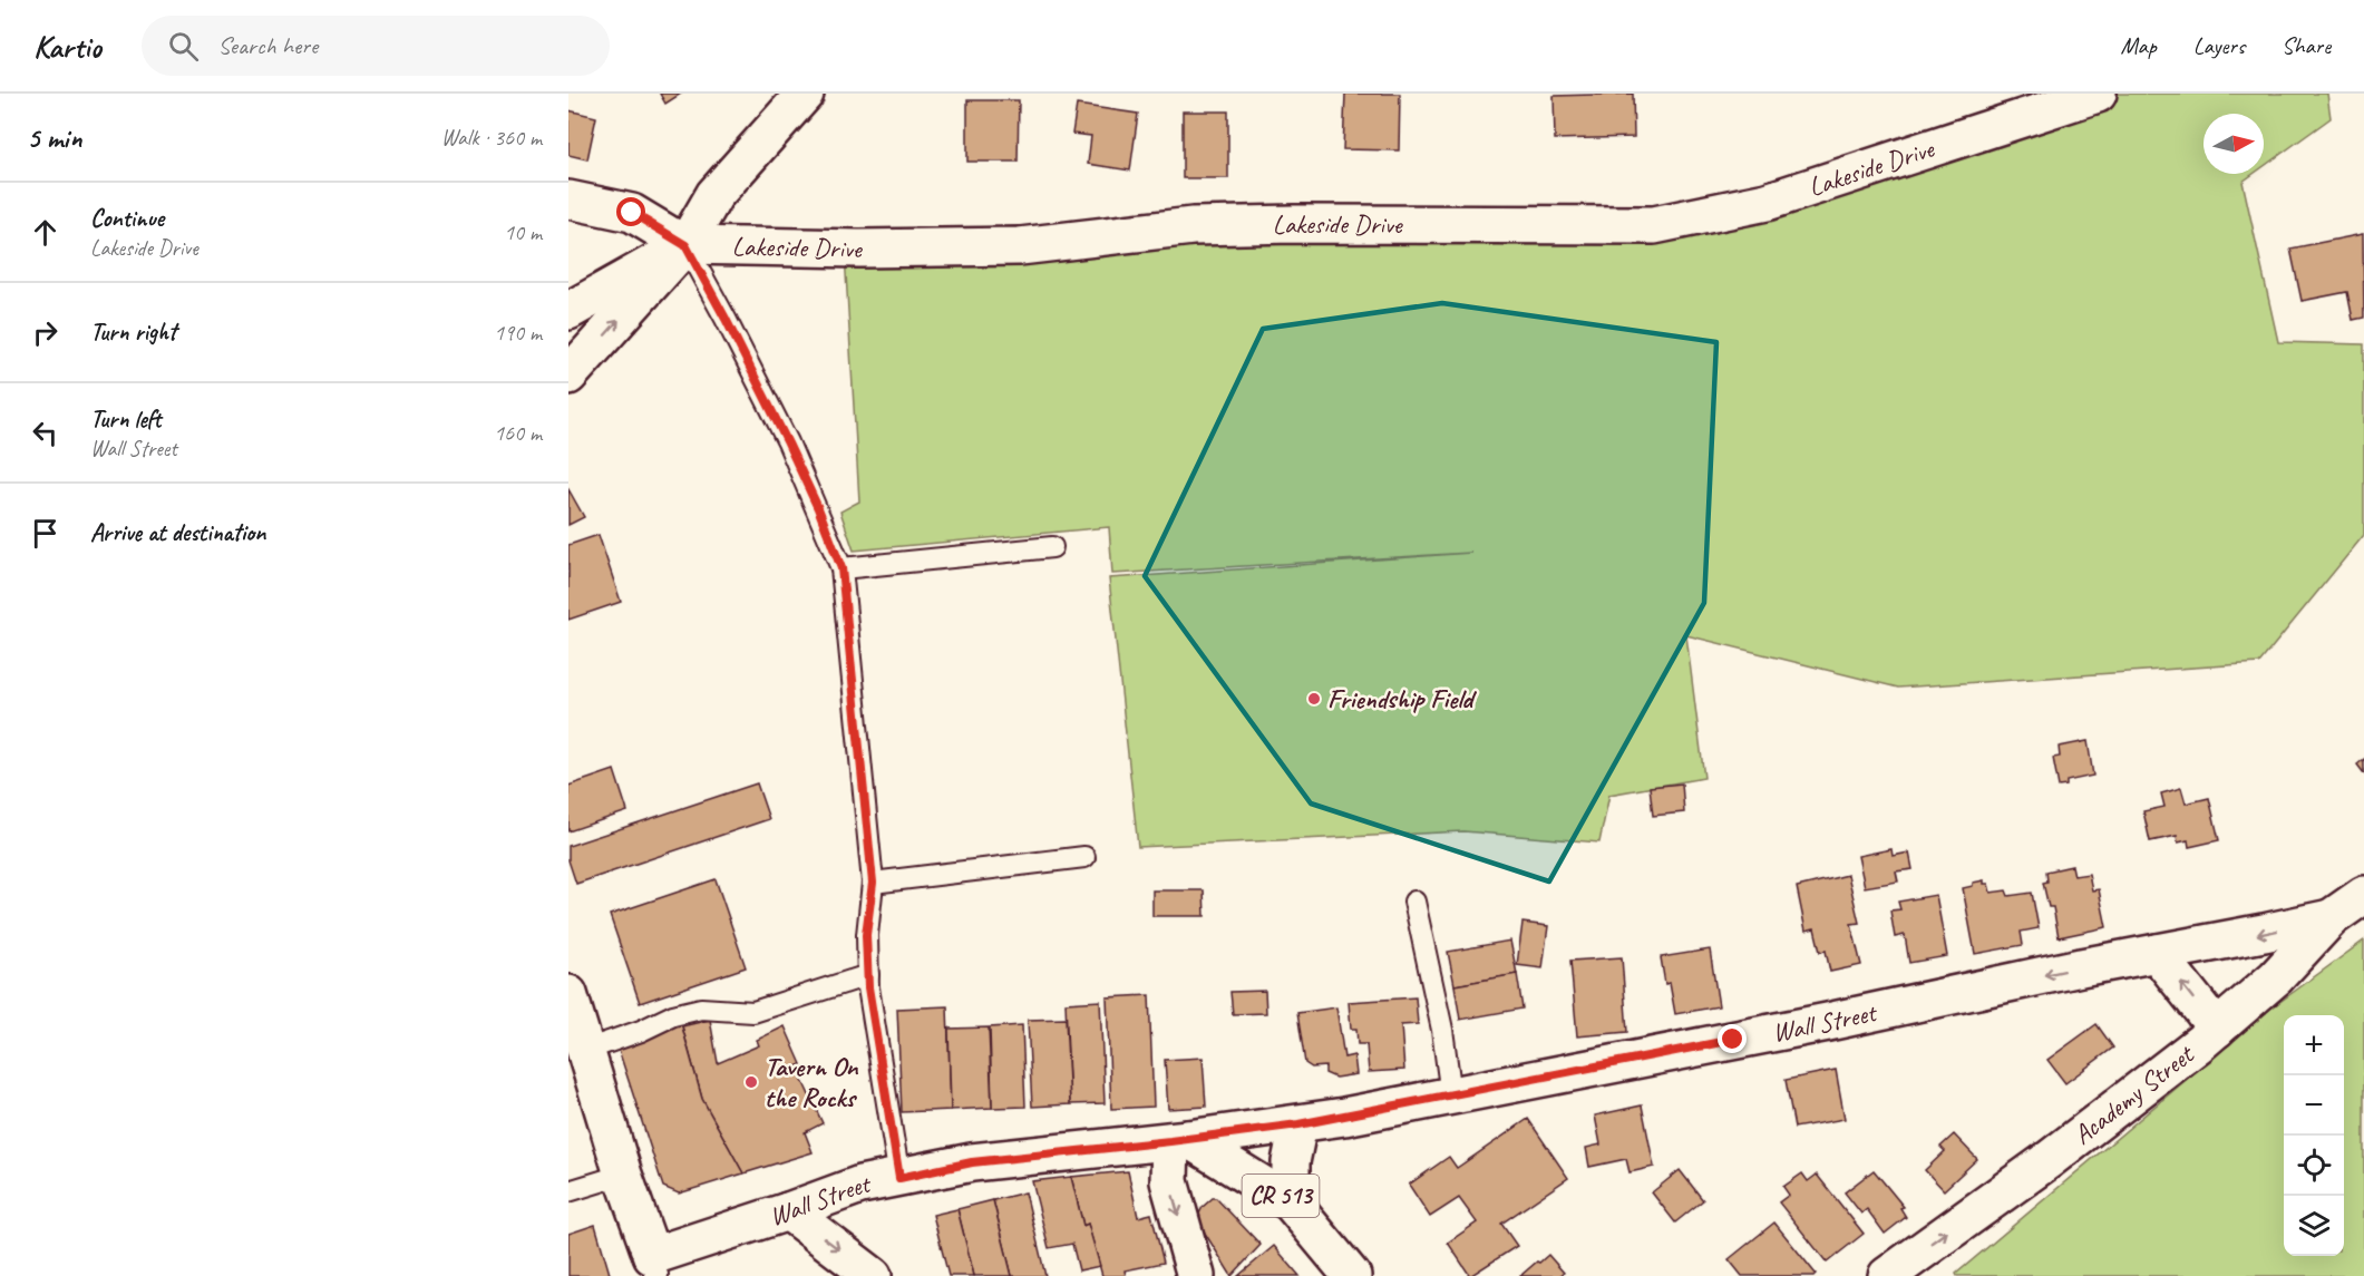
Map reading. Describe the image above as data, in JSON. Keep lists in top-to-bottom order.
{
  "streets": {
    "street": [
      "Lakeside Drive",
      "Wall Street",
      "Academy Street",
      "CR 513"
    ]
  },
  "crossings": [
    ["Wall Street", "Academy Street"],
    ["Wall Street", "CR 513"]
  ],
  "one_way": ["Wall Street", "Academy Street"],
  "places": ["Friendship Field", "Tavern On the Rocks"],
  "north": "right",
  "page": {
    "header": "Kartio",
    "search": "Search here",
    "nav": ["Map", "Layers", "Share"],
    "heading": ["5 min", "Walk · 360 m"],
    "list": [
      ["Continue", "Lakeside Drive", "10 m"],
      ["Turn right", "190 m"],
      ["Turn left", "Wall Street", "160 m"],
      "Arrive at destination"
    ],
    "map_buttons": ["+", "−"]
  }
}
